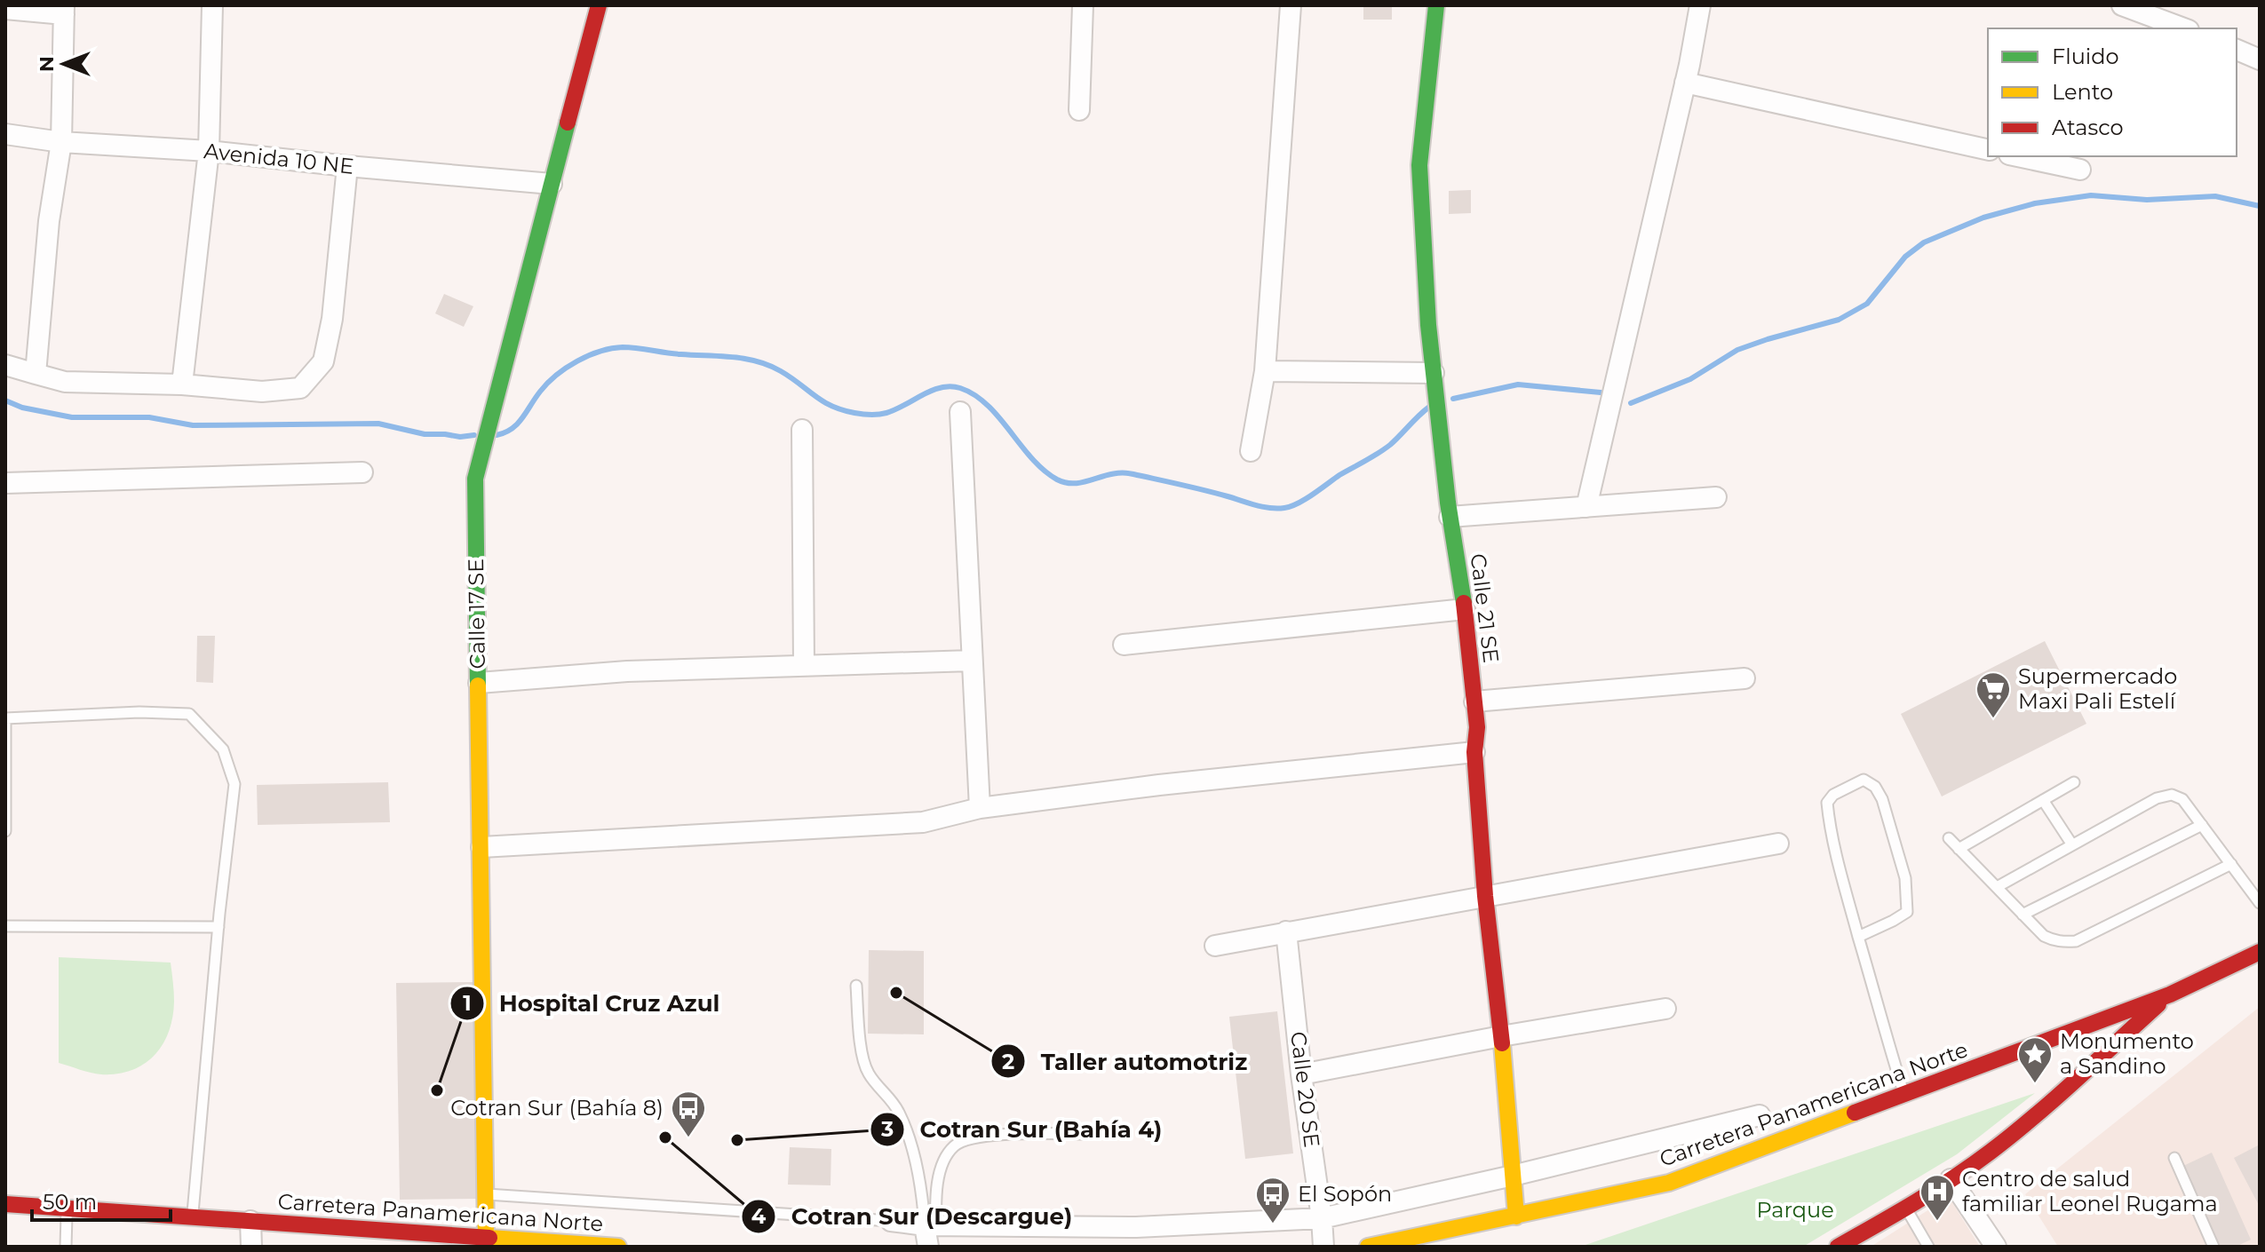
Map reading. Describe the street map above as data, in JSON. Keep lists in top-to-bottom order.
{
  "streets": {
    "main road": ["Calle 21 SE", "Calle 17 SE", "Carretera Panamericana Norte"],
    "street": ["Avenida 10 NE", "Calle 20 SE"]
  },
  "crossings": [
    ["Avenida 10 NE", "Calle 17 SE"],
    ["Calle 21 SE", "Carretera Panamericana Norte"],
    ["Calle 17 SE", "Carretera Panamericana Norte"]
  ],
  "parks": ["Parque"],
  "places": {
    "supermarket": ["Supermercado Maxi Pali Estelí"],
    "other": [
      "Taller automotriz",
      "Hospital Cruz Azul",
      "Cotran Sur (Descargue)",
      "Cotran Sur (Bahía 4)"
    ],
    "place": ["Monumento a Sandino"],
    "bus stop": ["Cotran Sur (Bahía 8)", "El Sopón"],
    "hospital": ["Centro de salud familiar Leonel Rugama"]
  },
  "legend": ["Fluido", "Lento", "Atasco"],
  "scale_bar": "50 m",
  "north": "left"
}
